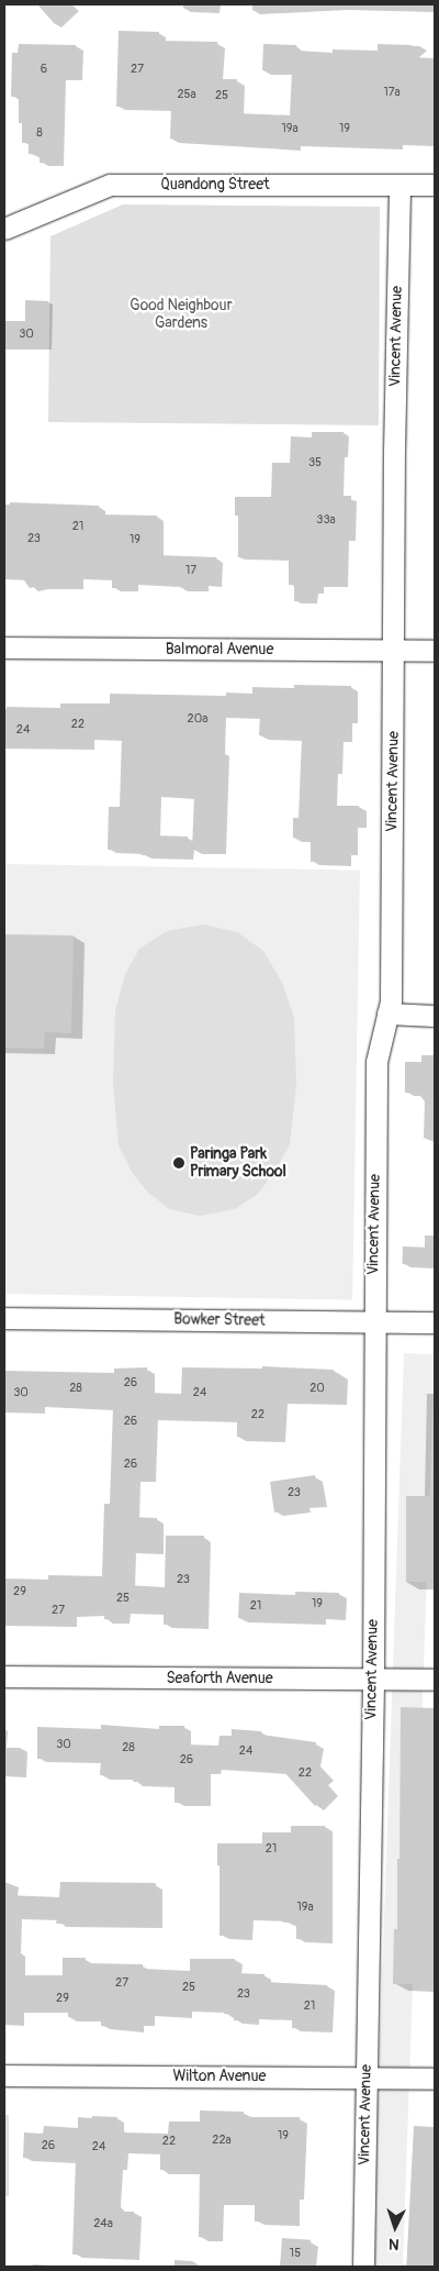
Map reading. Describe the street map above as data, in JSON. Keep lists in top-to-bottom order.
{
  "streets": {
    "street": [
      "Quandong Street",
      "Vincent Avenue",
      "Balmoral Avenue",
      "Bowker Street",
      "Seaforth Avenue",
      "Wilton Avenue"
    ]
  },
  "crossings": [
    ["Quandong Street", "Vincent Avenue"],
    ["Vincent Avenue", "Balmoral Avenue"],
    ["Vincent Avenue", "Bowker Street"],
    ["Vincent Avenue", "Seaforth Avenue"],
    ["Vincent Avenue", "Wilton Avenue"]
  ],
  "parks": ["Good Neighbour Gardens"],
  "places": ["Paringa Park Primary School"],
  "house_numbers": [
    "6",
    "27",
    "17a",
    "25a",
    "25",
    "19a",
    "19",
    "8",
    "30",
    "35",
    "33a",
    "21",
    "23",
    "19",
    "17",
    "20a",
    "22",
    "24",
    "26",
    "28",
    "20",
    "30",
    "24",
    "22",
    "26",
    "26",
    "23",
    "23",
    "29",
    "25",
    "19",
    "21",
    "27",
    "30",
    "28",
    "24",
    "26",
    "22",
    "21",
    "19a",
    "27",
    "25",
    "23",
    "29",
    "21",
    "19",
    "22a",
    "22",
    "26",
    "24",
    "24a",
    "15"
  ],
  "north": "bottom"
}
